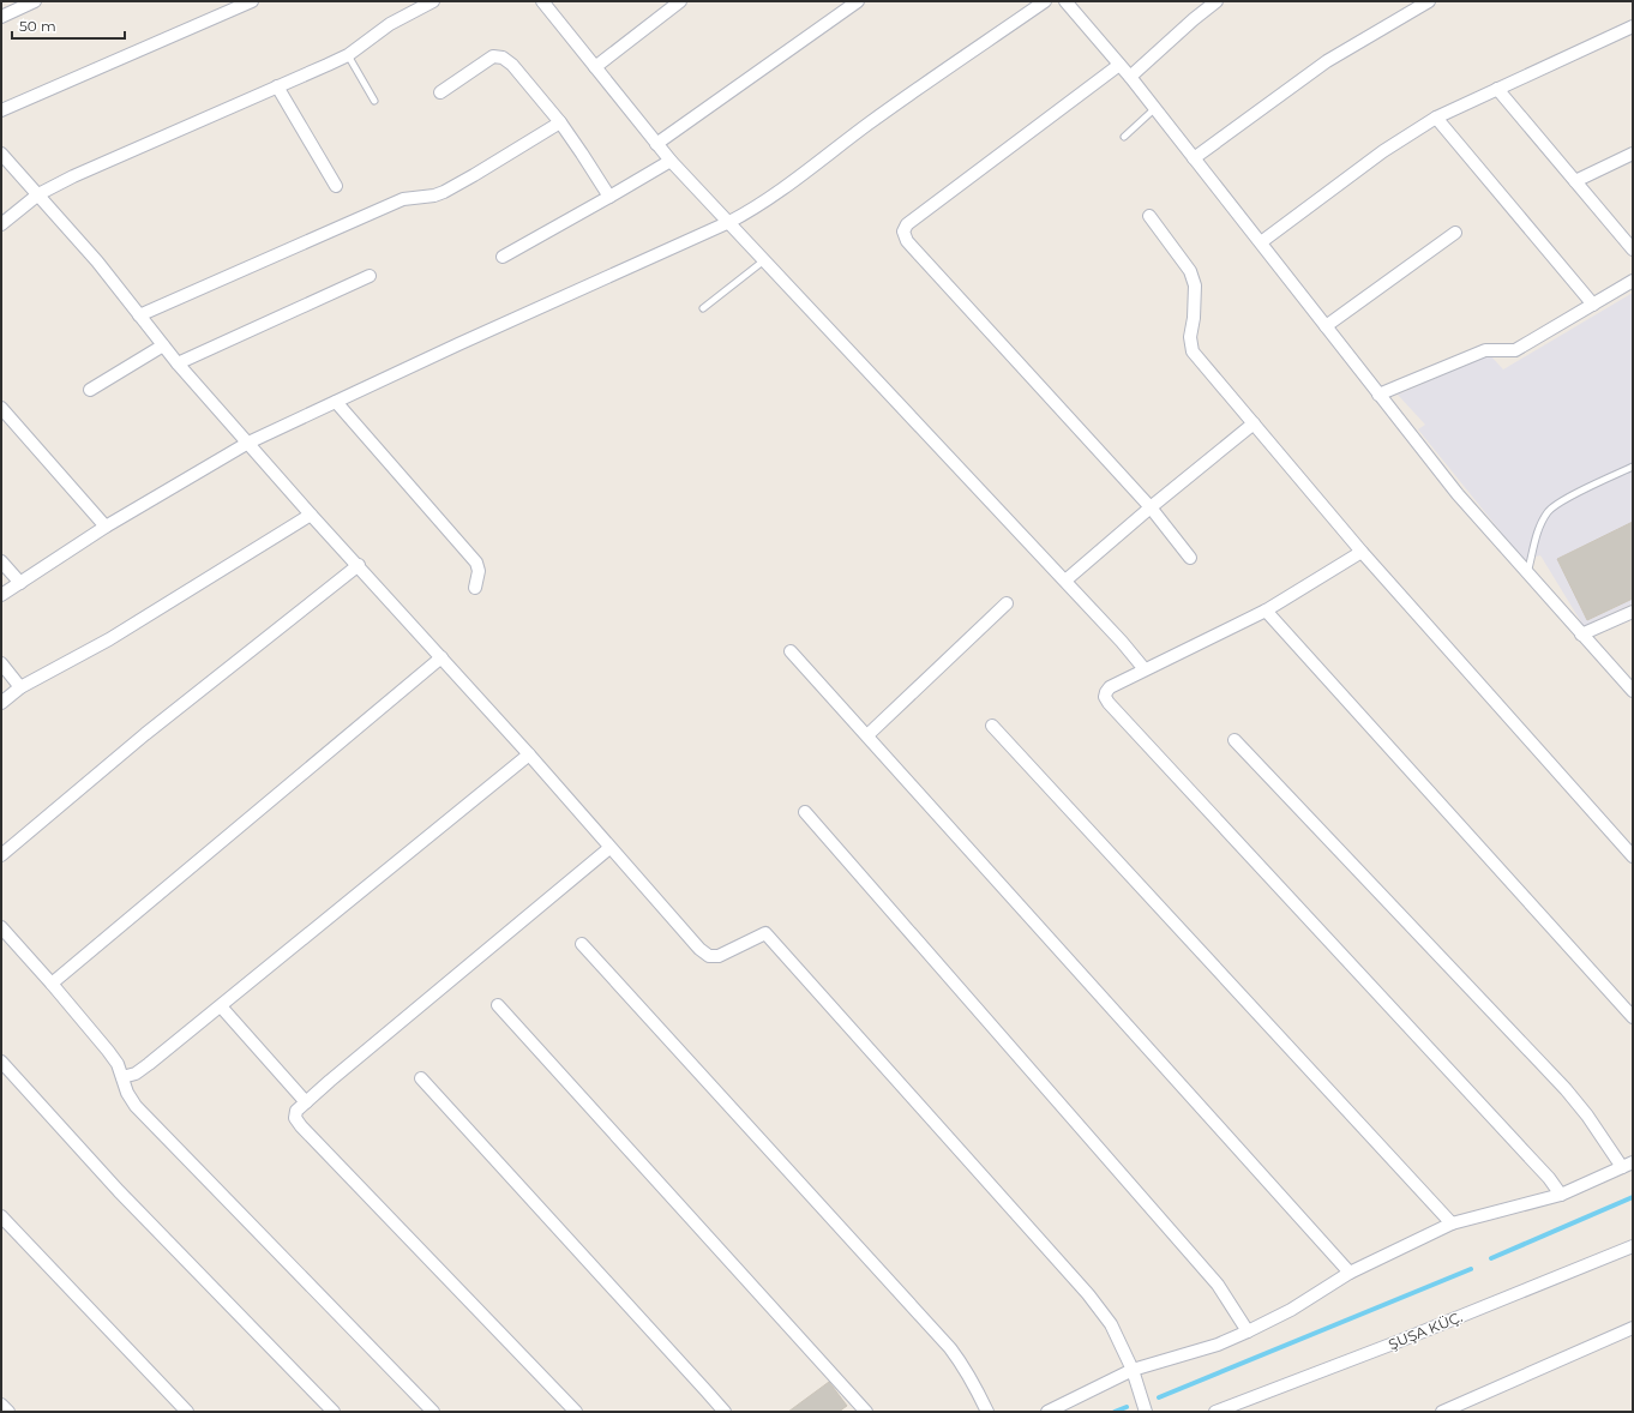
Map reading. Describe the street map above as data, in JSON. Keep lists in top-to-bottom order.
{
  "streets": {
    "street": ["ŞUŞA KÜÇ."]
  },
  "scale_bar": "50 m"
}
